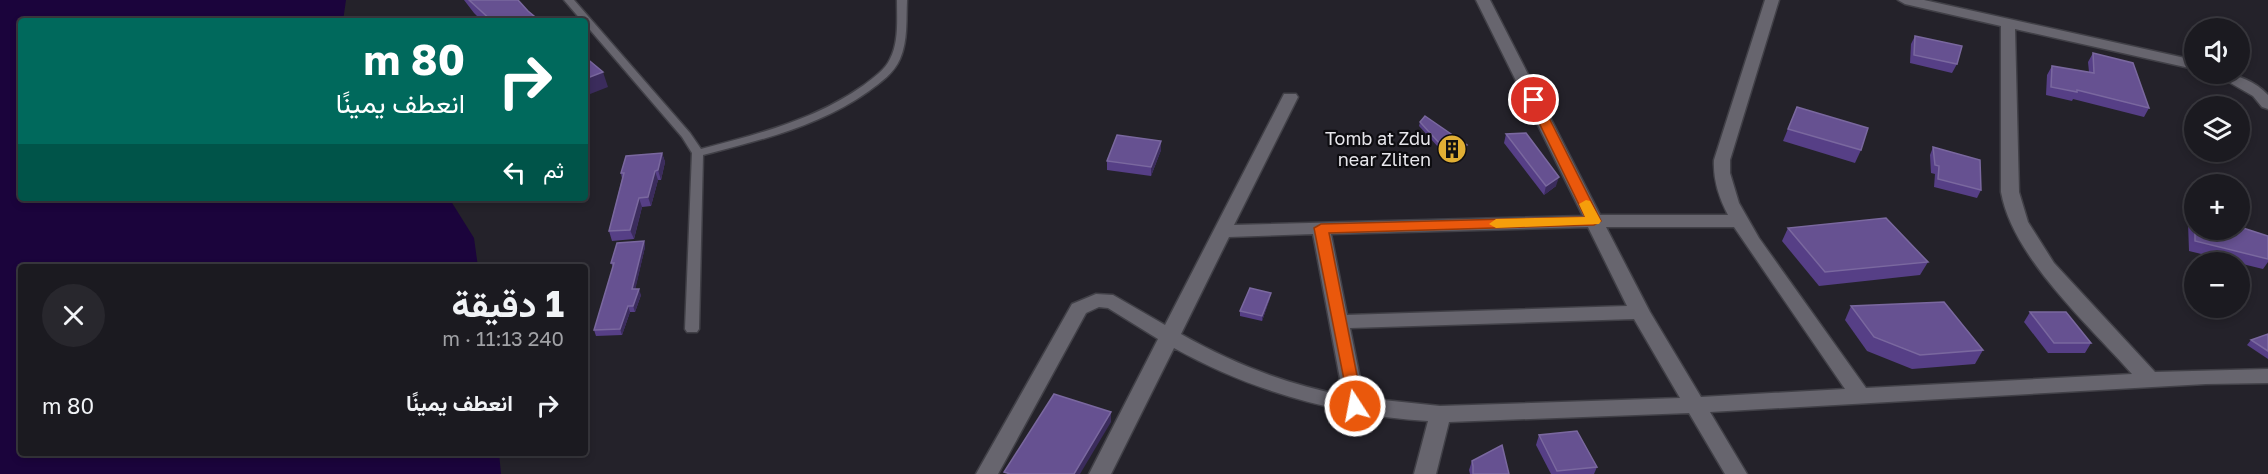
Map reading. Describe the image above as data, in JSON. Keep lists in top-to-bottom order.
{
  "places": {
    "building": ["Tomb at Zdu near Zliten"]
  },
  "page": {
    "map_buttons": ["+", "−"],
    "turn": ["80 m", "انعطف يمينًا"],
    "then": "ثم",
    "heading": ["1 دقيقة", "240 m · 11:13"],
    "list": [
      {
        "name": "انعطف يمينًا",
        "value": "80 m"
      }
    ]
  }
}
